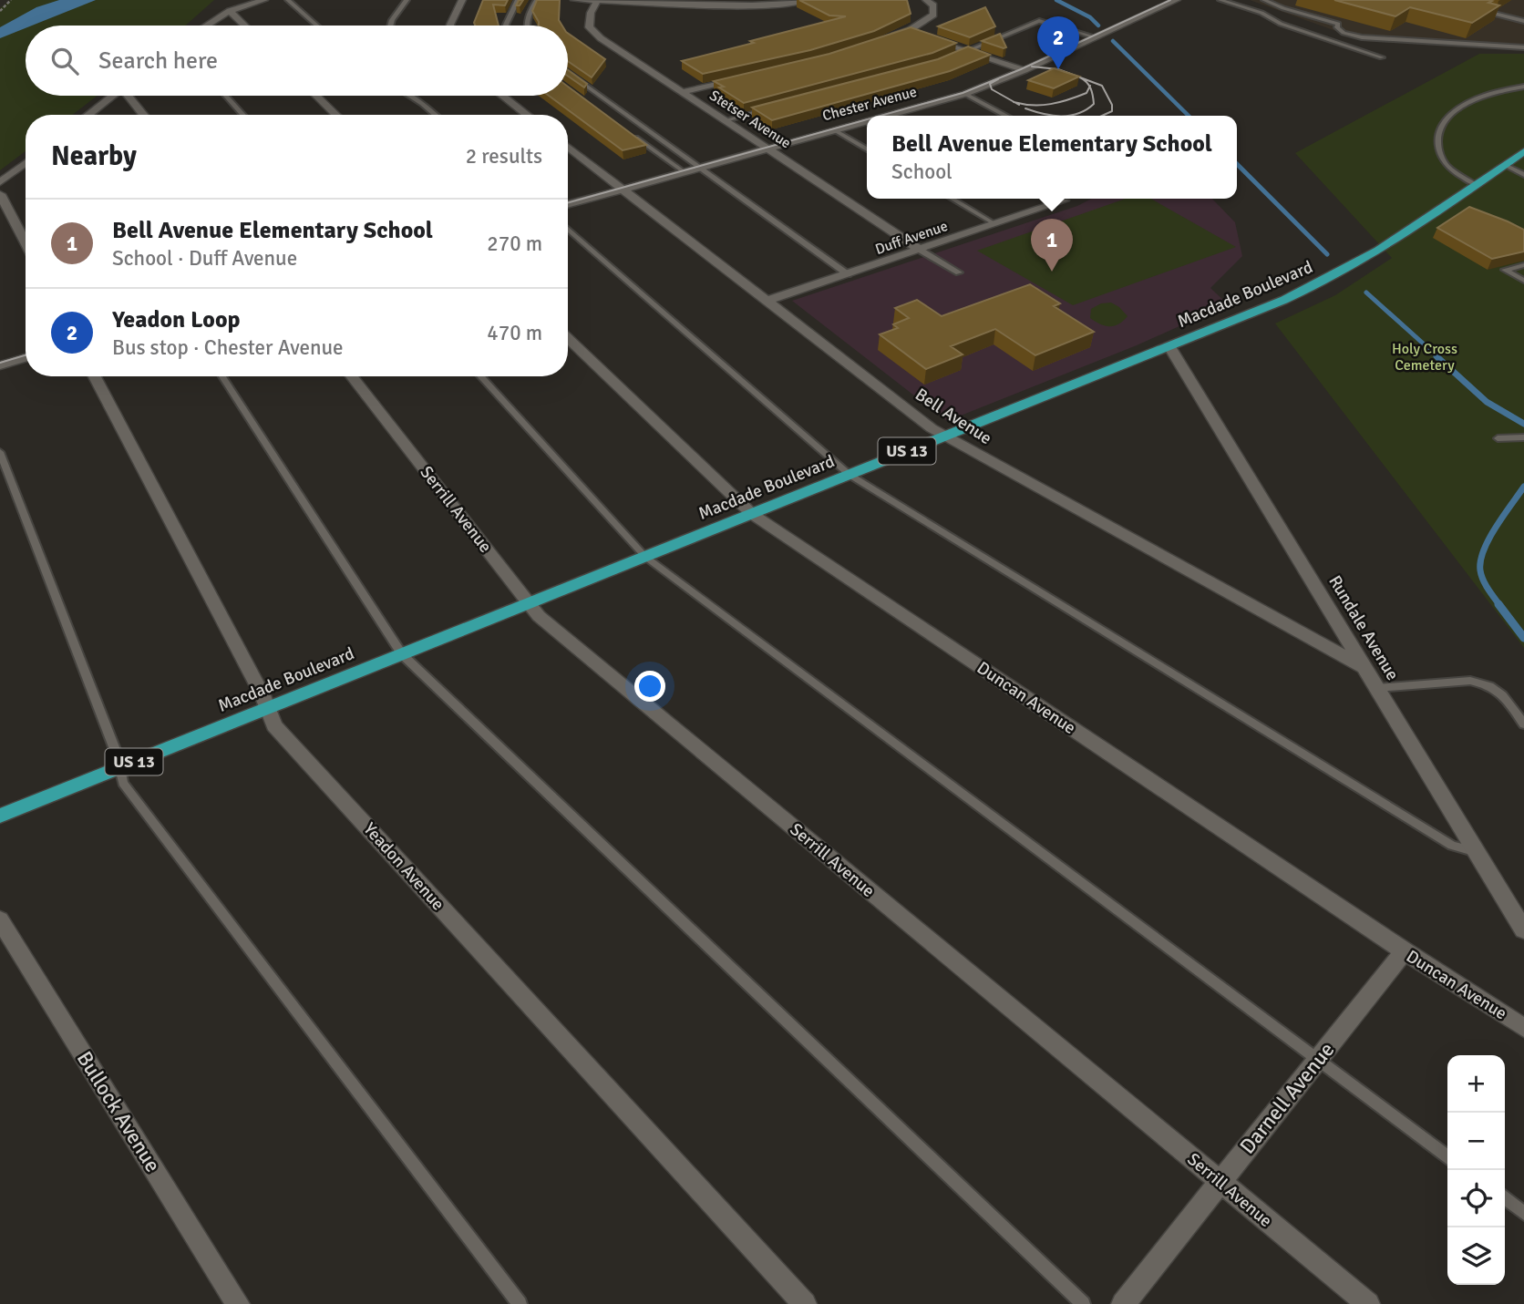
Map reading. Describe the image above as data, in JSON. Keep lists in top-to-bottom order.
{
  "streets": {
    "main road": ["Macdade Boulevard", "US 13"],
    "street": [
      "Chester Avenue",
      "Stetser Avenue",
      "Duff Avenue",
      "Bell Avenue",
      "Serrill Avenue",
      "Rundale Avenue",
      "Duncan Avenue",
      "Yeadon Avenue",
      "Darnell Avenue",
      "Bullock Avenue"
    ]
  },
  "crossings": [
    ["Chester Avenue", "Stetser Avenue"],
    ["Chester Avenue", "Bell Avenue"],
    ["Stetser Avenue", "Duff Avenue"],
    ["Duff Avenue", "Bell Avenue"],
    ["Macdade Boulevard", "Bell Avenue"],
    ["Macdade Boulevard", "Serrill Avenue"],
    ["Macdade Boulevard", "Rundale Avenue"],
    ["Macdade Boulevard", "Duncan Avenue"],
    ["Macdade Boulevard", "Yeadon Avenue"],
    ["Bell Avenue", "Rundale Avenue"],
    ["Serrill Avenue", "Darnell Avenue"],
    ["Duncan Avenue", "Darnell Avenue"]
  ],
  "parks": ["Holy Cross Cemetery"],
  "page": {
    "pins": ["2", "1"],
    "search": "Search here",
    "heading": ["Nearby", "2 results"],
    "popup": ["Bell Avenue Elementary School", "School"],
    "list": [
      {
        "mark": "1",
        "name": "Bell Avenue Elementary School",
        "note": "School · Duff Avenue",
        "value": "270 m"
      },
      {
        "mark": "2",
        "name": "Yeadon Loop",
        "note": "Bus stop · Chester Avenue",
        "value": "470 m"
      }
    ],
    "map_buttons": ["+", "−"]
  }
}
